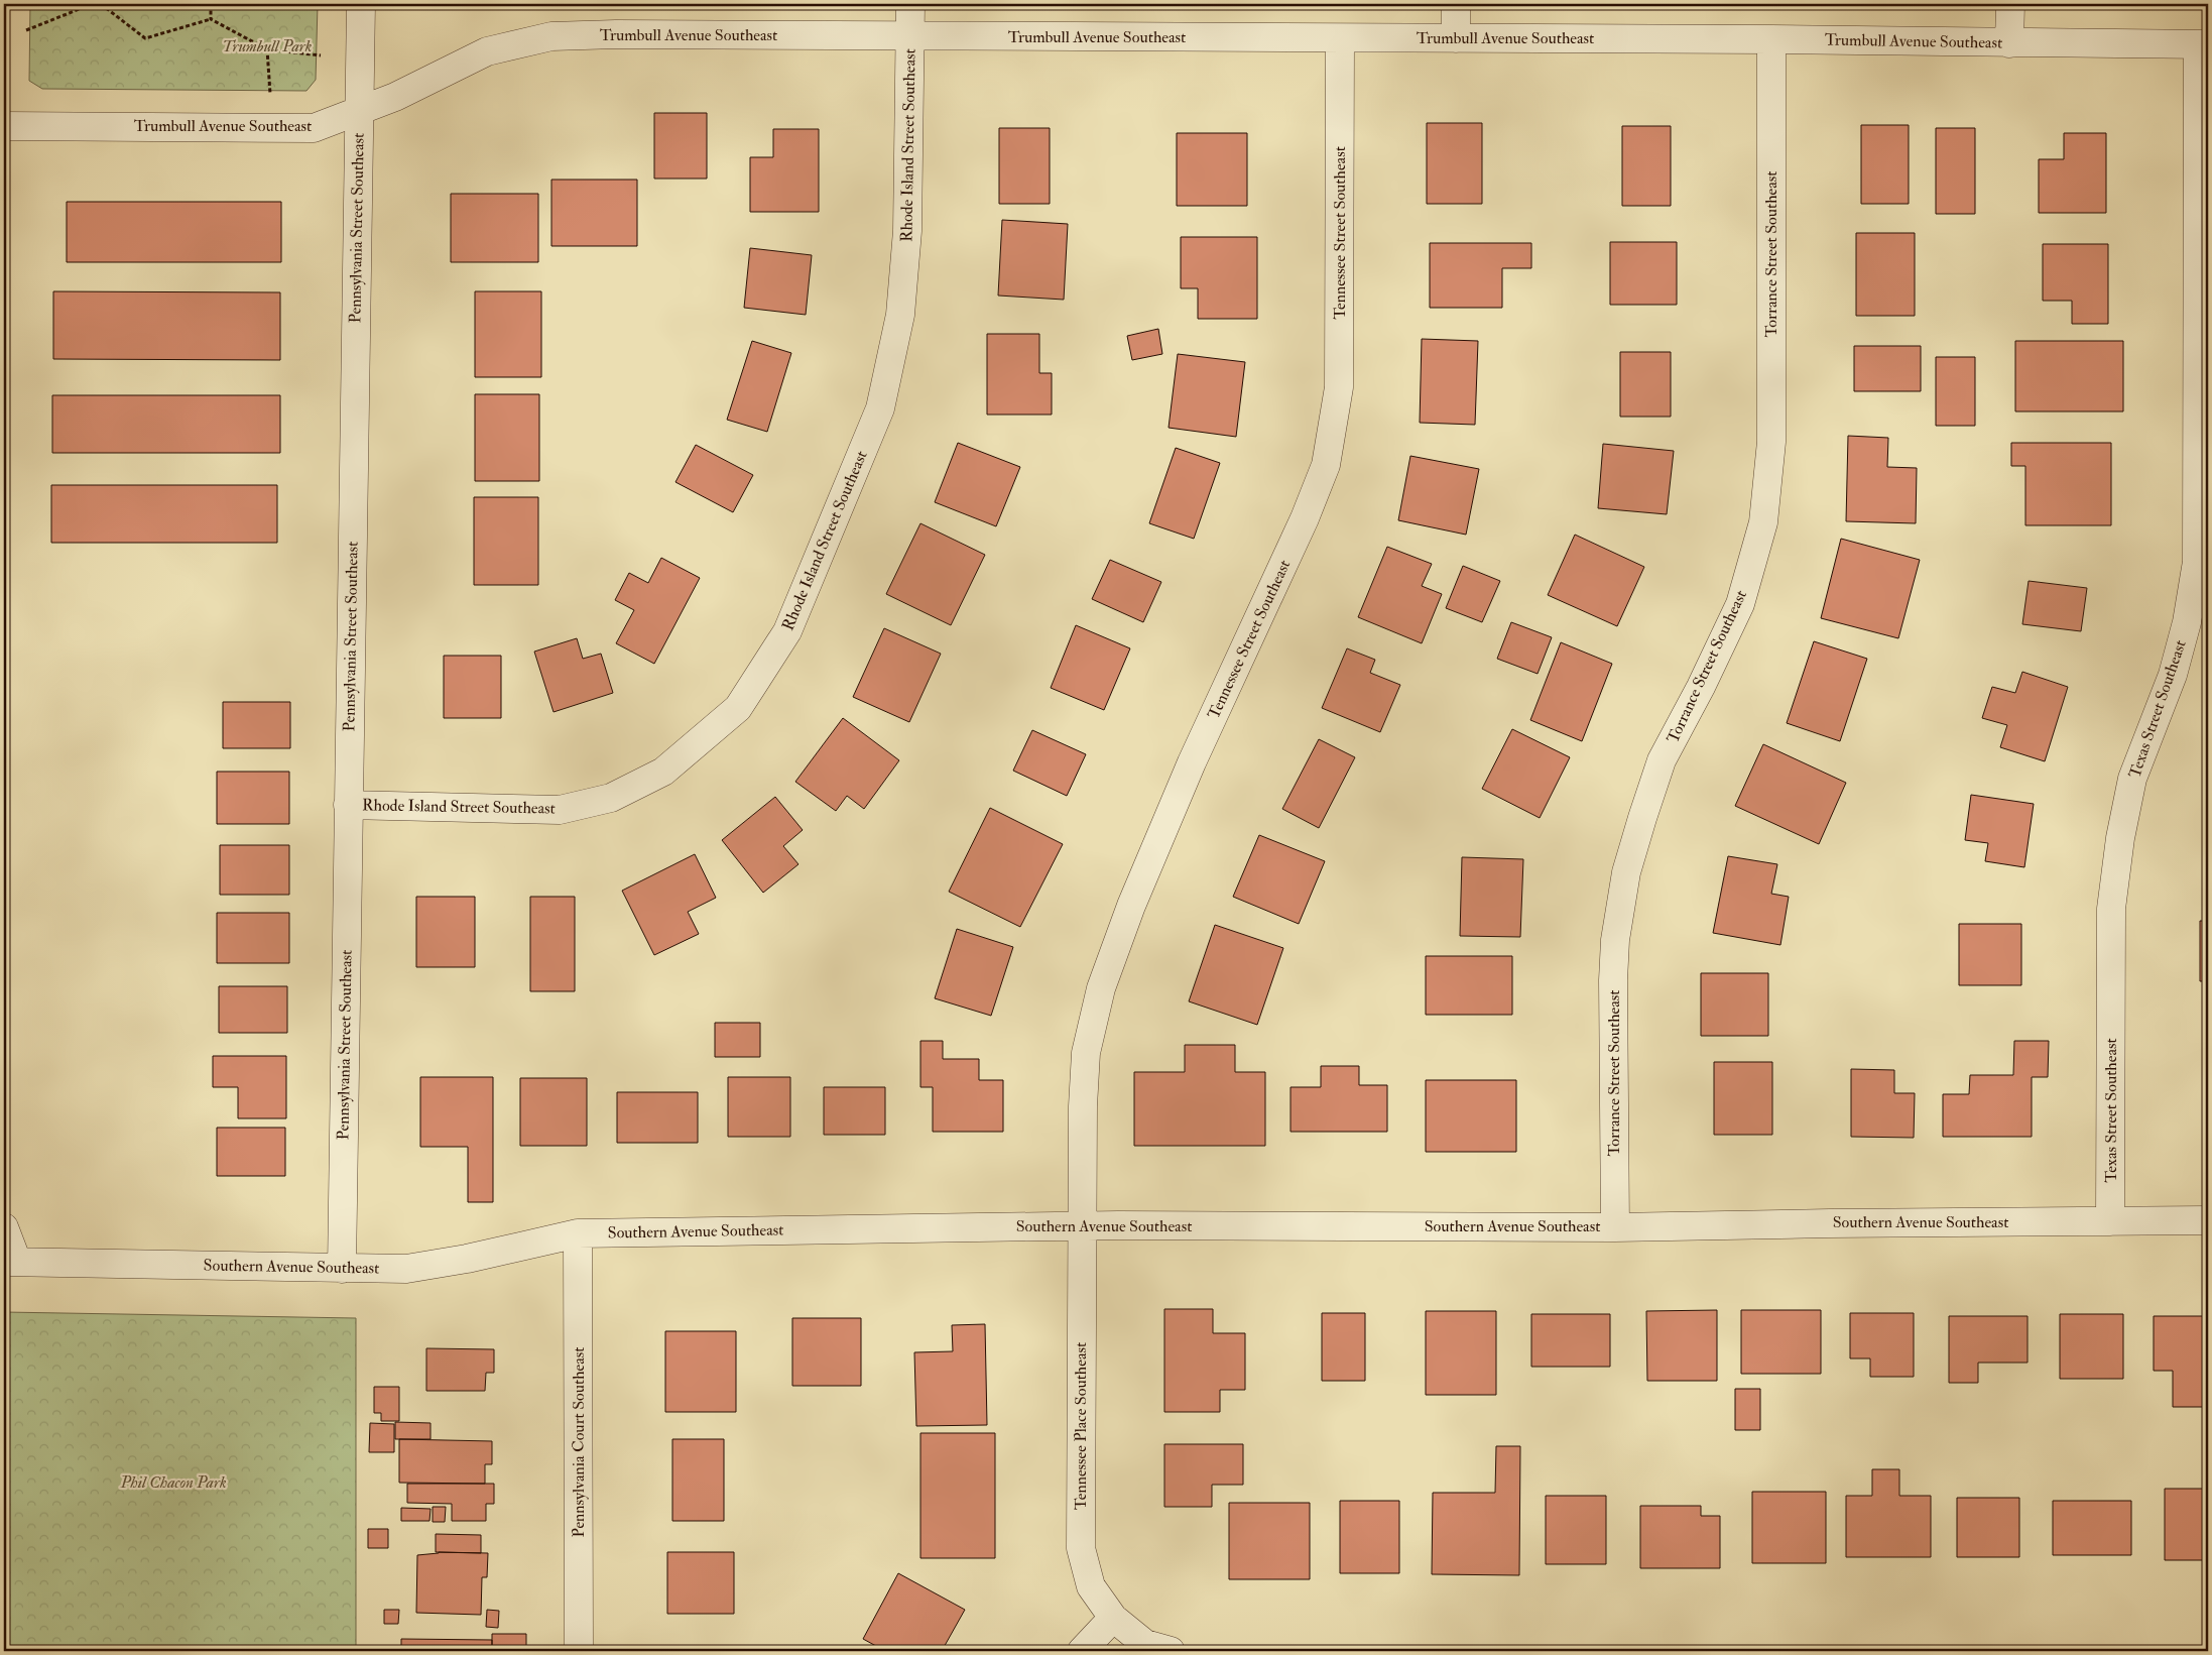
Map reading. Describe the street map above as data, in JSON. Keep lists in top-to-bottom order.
{
  "streets": {
    "street": [
      "Trumbull Avenue Southeast",
      "Rhode Island Street Southeast",
      "Pennsylvania Street Southeast",
      "Tennessee Street Southeast",
      "Torrance Street Southeast",
      "Texas Street Southeast",
      "Southern Avenue Southeast",
      "Tennessee Place Southeast",
      "Pennsylvania Court Southeast"
    ]
  },
  "crossings": [
    ["Trumbull Avenue Southeast", "Rhode Island Street Southeast"],
    ["Trumbull Avenue Southeast", "Pennsylvania Street Southeast"],
    ["Trumbull Avenue Southeast", "Tennessee Street Southeast"],
    ["Trumbull Avenue Southeast", "Torrance Street Southeast"],
    ["Trumbull Avenue Southeast", "Texas Street Southeast"],
    ["Rhode Island Street Southeast", "Pennsylvania Street Southeast"],
    ["Pennsylvania Street Southeast", "Southern Avenue Southeast"],
    ["Tennessee Street Southeast", "Southern Avenue Southeast"],
    ["Tennessee Street Southeast", "Tennessee Place Southeast"],
    ["Torrance Street Southeast", "Southern Avenue Southeast"],
    ["Texas Street Southeast", "Southern Avenue Southeast"],
    ["Southern Avenue Southeast", "Tennessee Place Southeast"],
    ["Southern Avenue Southeast", "Pennsylvania Court Southeast"]
  ],
  "parks": ["Trumbull Park", "Phil Chacon Park"]
}
